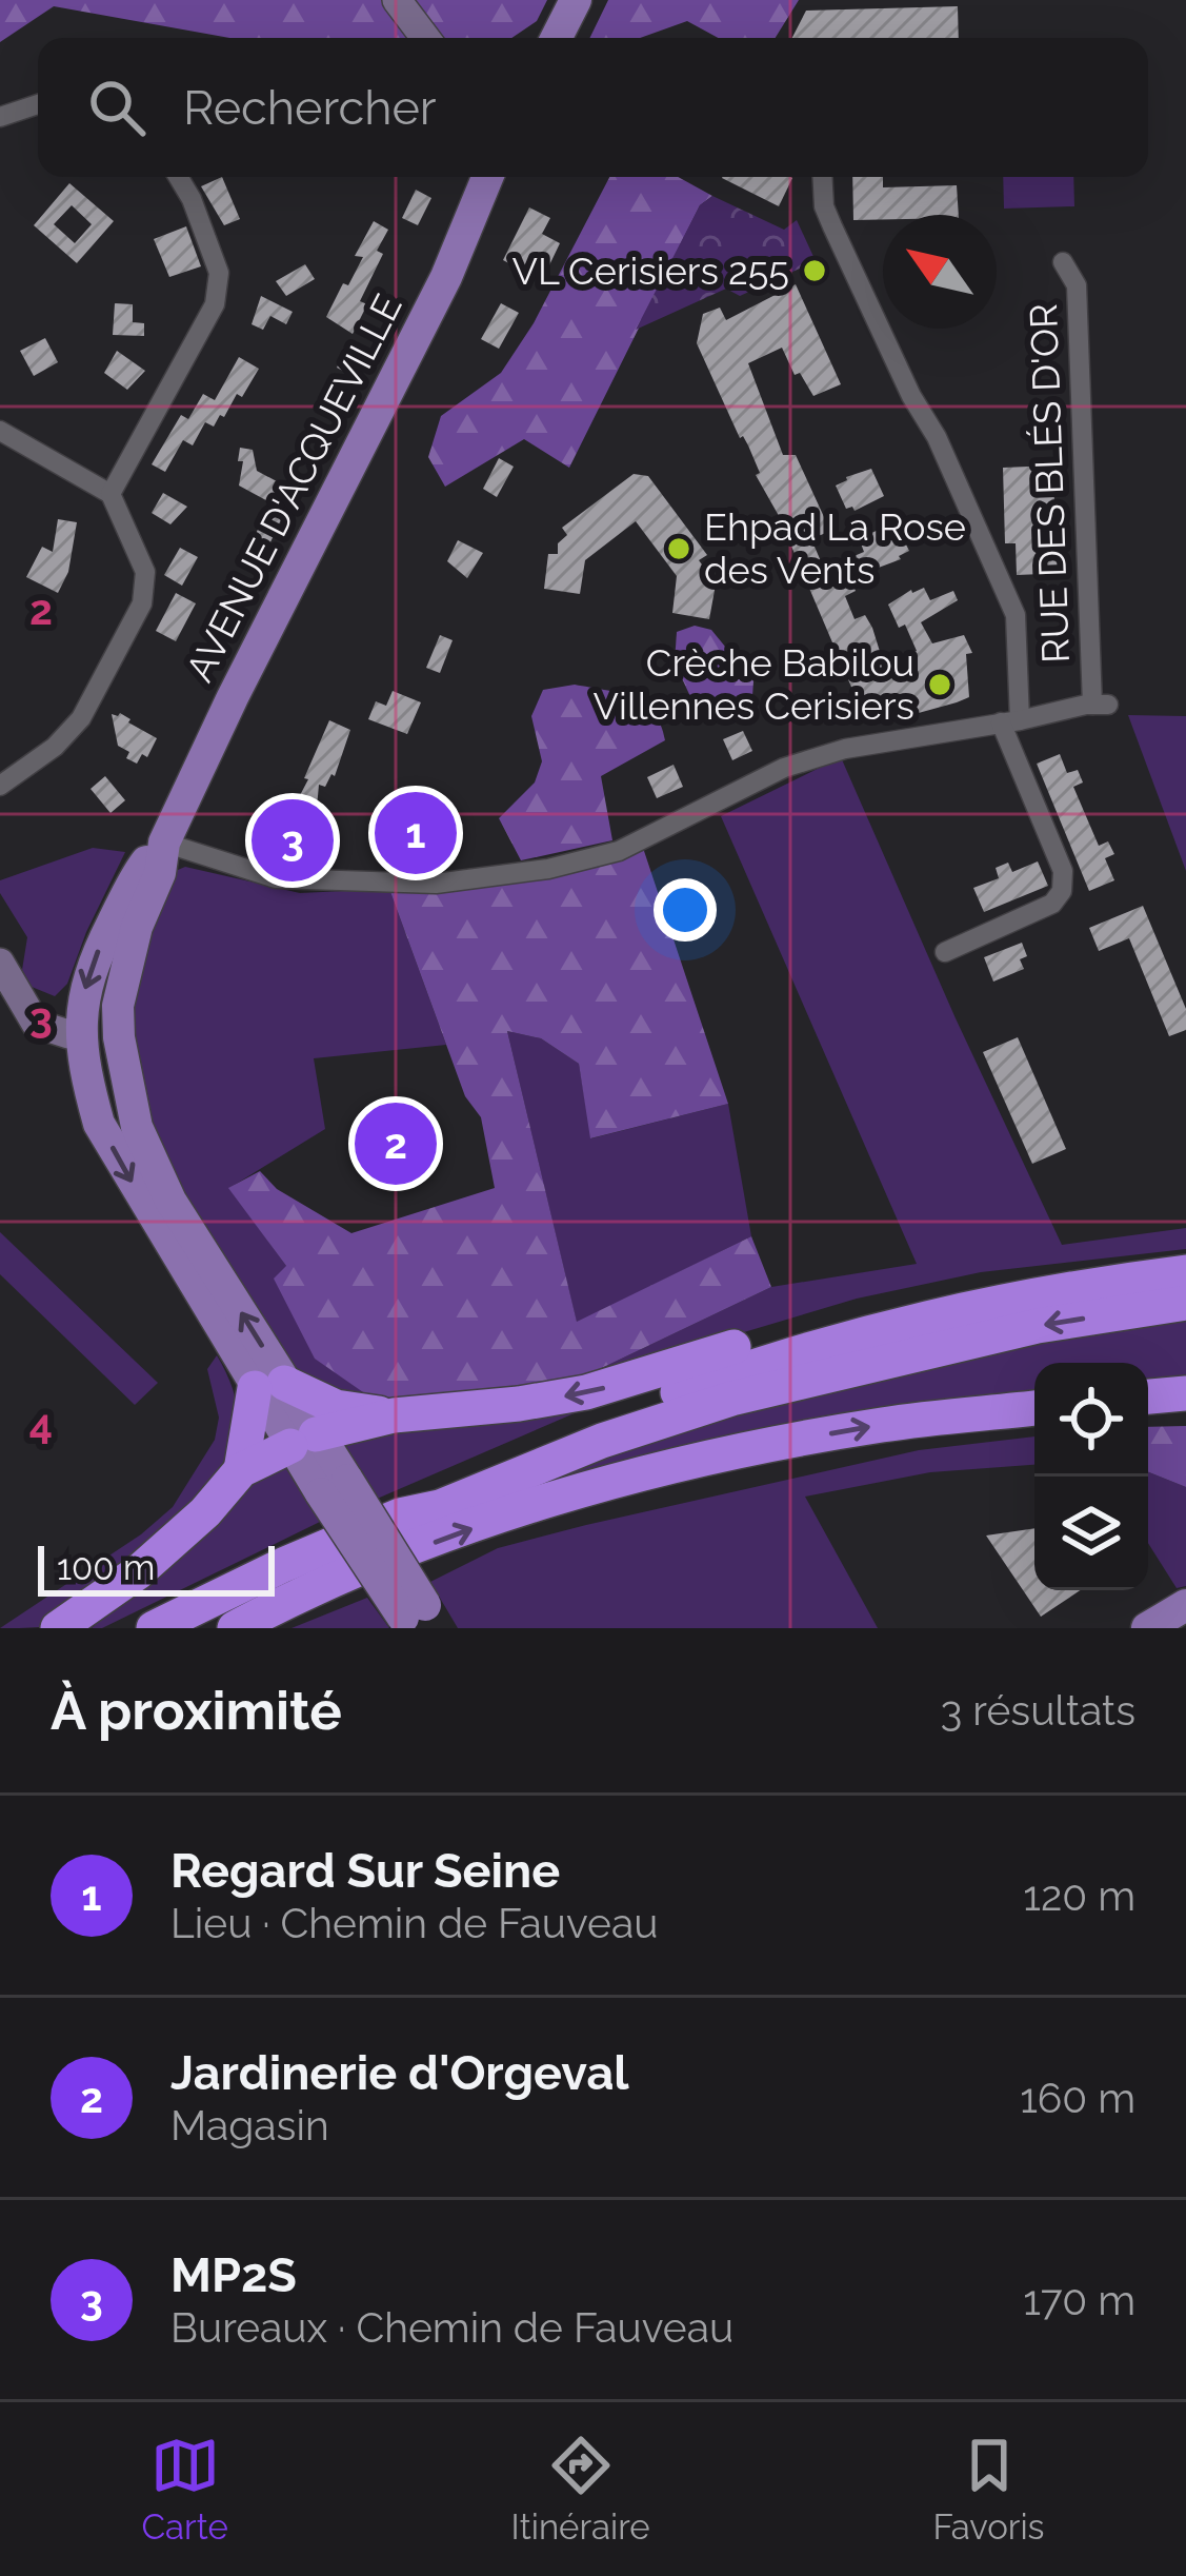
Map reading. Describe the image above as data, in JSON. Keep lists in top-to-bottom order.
{
  "streets": {
    "main road": ["AVENUE D'ACQUEVILLE"],
    "street": ["RUE DES BLÉS D'OR"]
  },
  "places": ["VL Cerisiers 255", "Ehpad La Rose des Vents", "Crèche Babilou Villennes Cerisiers"],
  "scale_bar": "100 m",
  "north": "top left",
  "page": {
    "search": "Rechercher",
    "pins": ["1", "3", "2"],
    "scale": "100 m",
    "heading": ["À proximité", "3 résultats"],
    "list": [
      {
        "mark": "1",
        "name": "Regard Sur Seine",
        "note": "Lieu · Chemin de Fauveau",
        "value": "120 m"
      },
      {
        "mark": "2",
        "name": "Jardinerie d'Orgeval",
        "note": "Magasin",
        "value": "160 m"
      },
      {
        "mark": "3",
        "name": "MP2S",
        "note": "Bureaux · Chemin de Fauveau",
        "value": "170 m"
      }
    ],
    "nav": ["Carte", "Itinéraire", "Favoris"]
  },
  "grid": {
    "rows": ["2", "3", "4"]
  }
}
